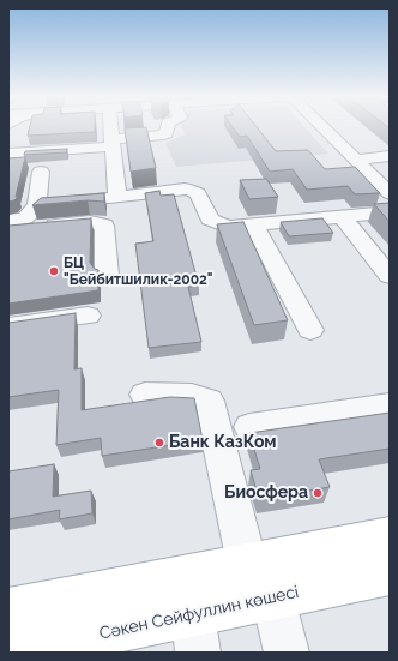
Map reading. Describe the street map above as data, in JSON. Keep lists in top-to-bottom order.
{
  "streets": {
    "main road": ["Сәкен Сейфуллин көшесі"]
  },
  "places": ["БЦ \"Бейбитшилик-2002\"", "Банк КазКом", "Биосфера"]
}
